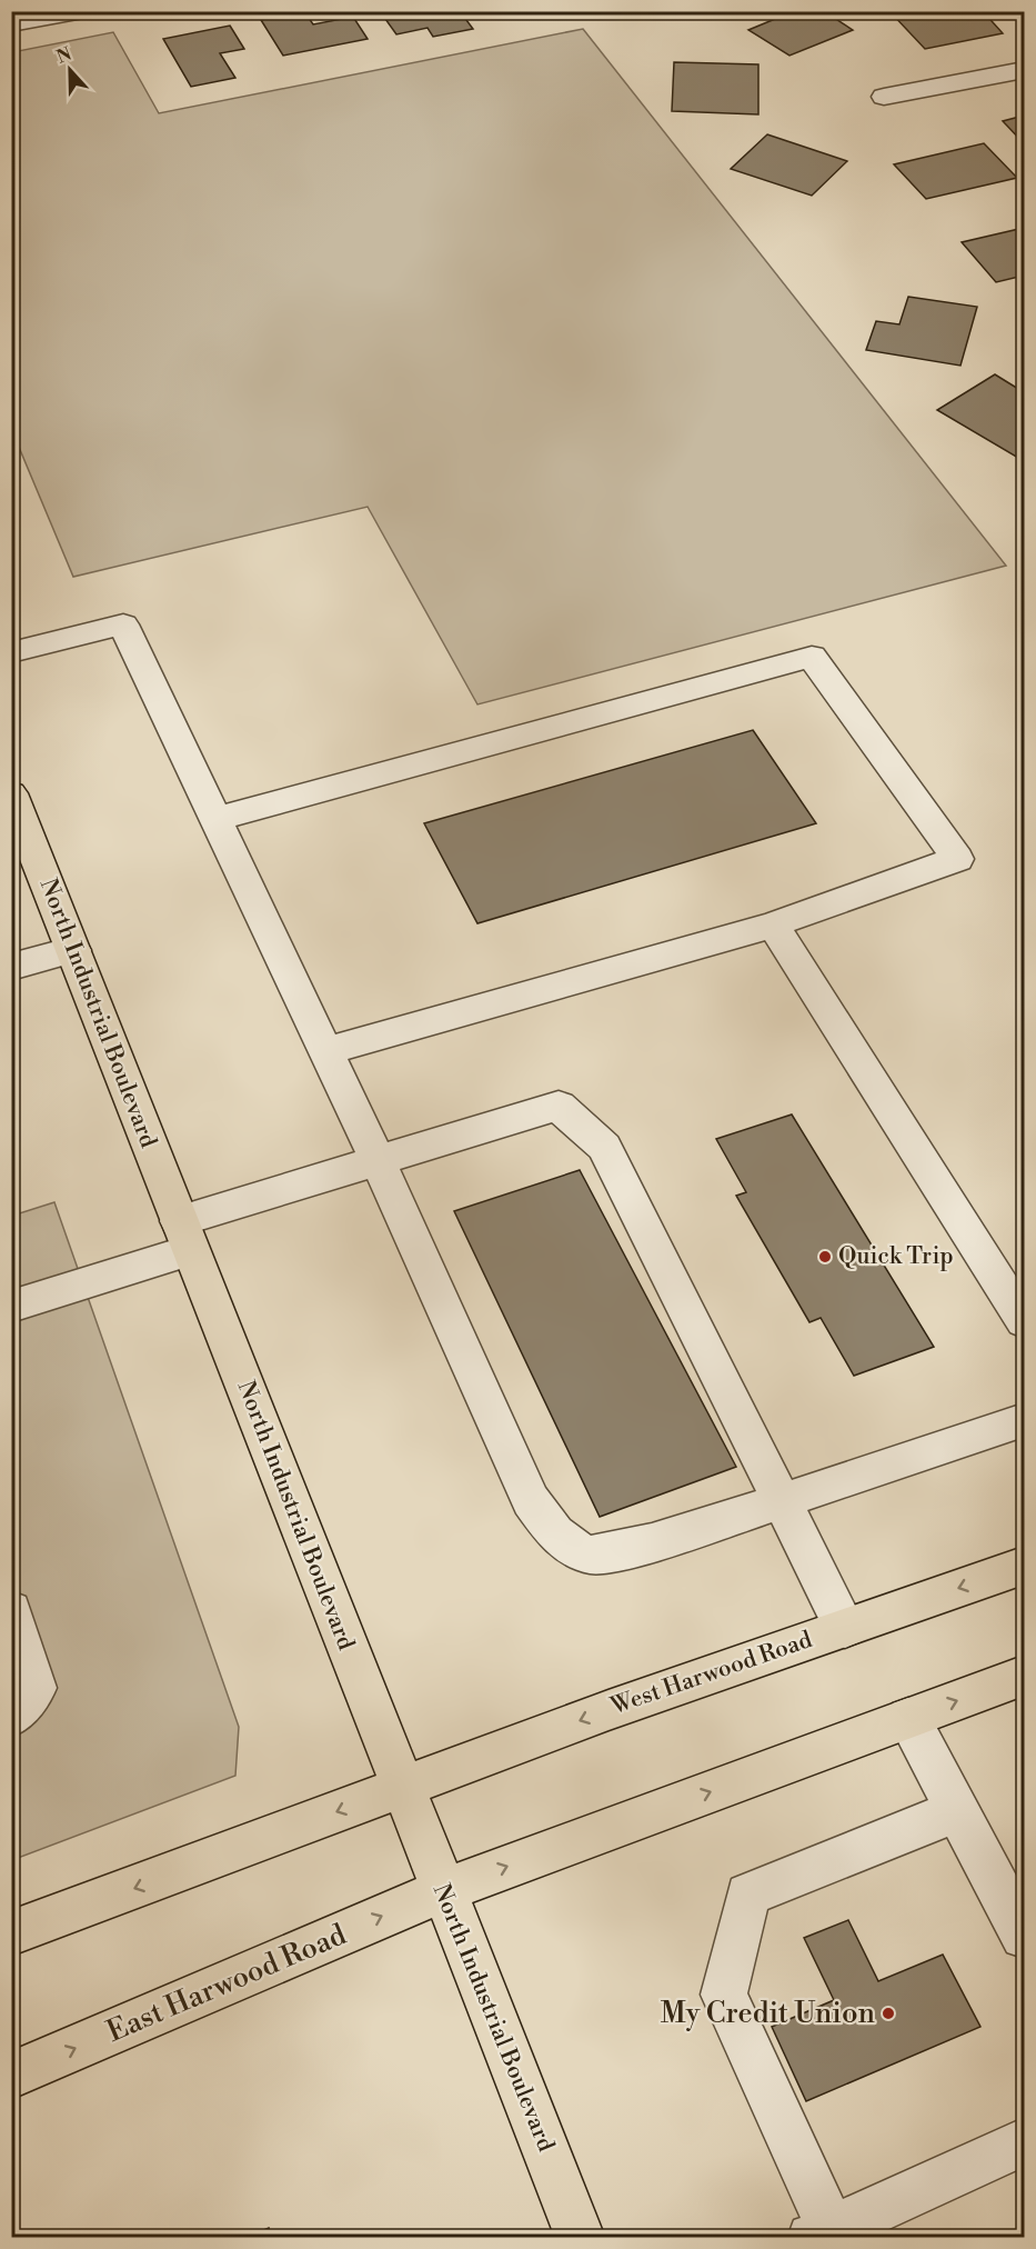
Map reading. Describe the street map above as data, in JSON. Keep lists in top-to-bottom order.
{
  "streets": {
    "main road": ["North Industrial Boulevard", "West Harwood Road", "East Harwood Road"]
  },
  "crossings": [
    ["North Industrial Boulevard", "West Harwood Road"],
    ["North Industrial Boulevard", "East Harwood Road"]
  ],
  "places": ["Quick Trip", "My Credit Union"],
  "north": "top"
}
